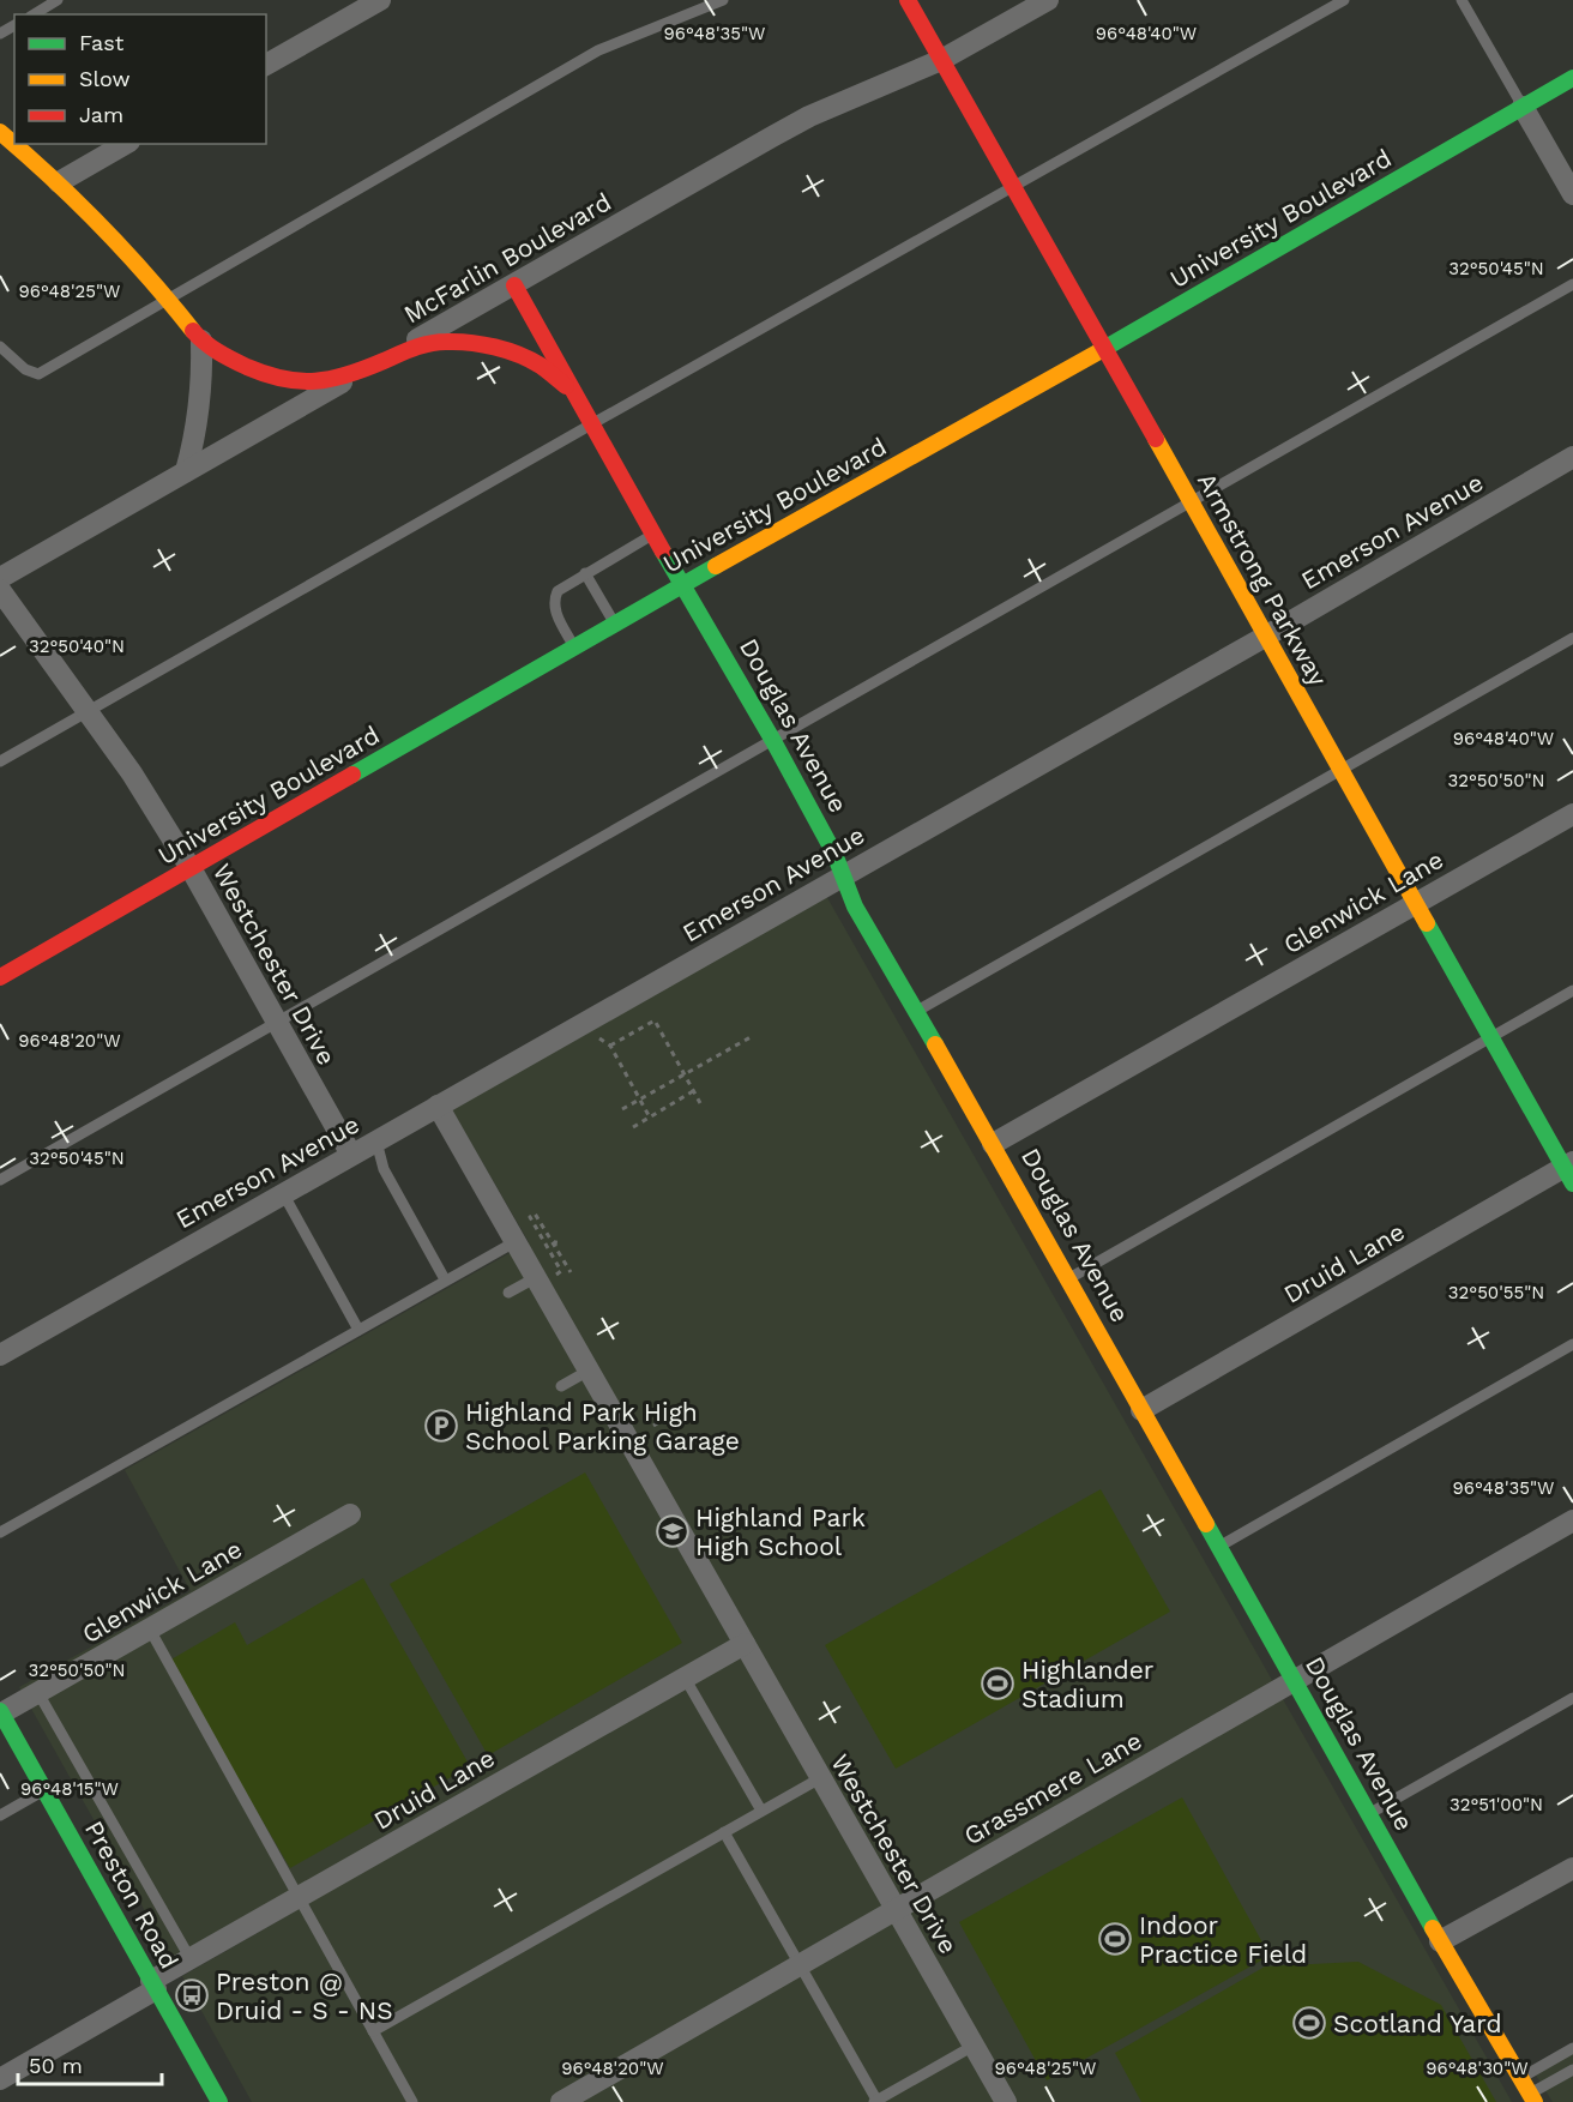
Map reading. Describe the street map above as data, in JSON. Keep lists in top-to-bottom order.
{
  "streets": {
    "street": [
      "University Boulevard",
      "McFarlin Boulevard",
      "Emerson Avenue",
      "Armstrong Parkway",
      "Douglas Avenue",
      "Glenwick Lane",
      "Westchester Drive",
      "Druid Lane",
      "Grassmere Lane",
      "Preston Road"
    ]
  },
  "crossings": [
    ["University Boulevard", "Armstrong Parkway"],
    ["University Boulevard", "Douglas Avenue"],
    ["University Boulevard", "Westchester Drive"],
    ["McFarlin Boulevard", "Armstrong Parkway"],
    ["McFarlin Boulevard", "Douglas Avenue"],
    ["Emerson Avenue", "Armstrong Parkway"],
    ["Emerson Avenue", "Douglas Avenue"],
    ["Emerson Avenue", "Westchester Drive"],
    ["Armstrong Parkway", "Glenwick Lane"],
    ["Armstrong Parkway", "Druid Lane"],
    ["Douglas Avenue", "Glenwick Lane"],
    ["Douglas Avenue", "Druid Lane"],
    ["Douglas Avenue", "Grassmere Lane"],
    ["Glenwick Lane", "Preston Road"],
    ["Westchester Drive", "Druid Lane"],
    ["Westchester Drive", "Grassmere Lane"],
    ["Druid Lane", "Preston Road"]
  ],
  "places": {
    "parking": ["Highland Park High School Parking Garage"],
    "school or university": ["Highland Park High School"],
    "sports": ["Highlander Stadium", "Indoor Practice Field", "Scotland Yard"],
    "bus stop": ["Preston @ Druid - S - NS"]
  },
  "legend": ["Fast", "Slow", "Jam"],
  "scale_bar": "50 m",
  "coordinates": [
    "96°48'35\"W",
    "96°48'40\"W",
    "32°50'45\"N",
    "96°48'25\"W",
    "32°50'40\"N",
    "32°50'50\"N",
    "96°48'20\"W",
    "32°50'55\"N",
    "96°48'15\"W",
    "32°51'00\"N",
    "96°48'30\"W"
  ]
}
